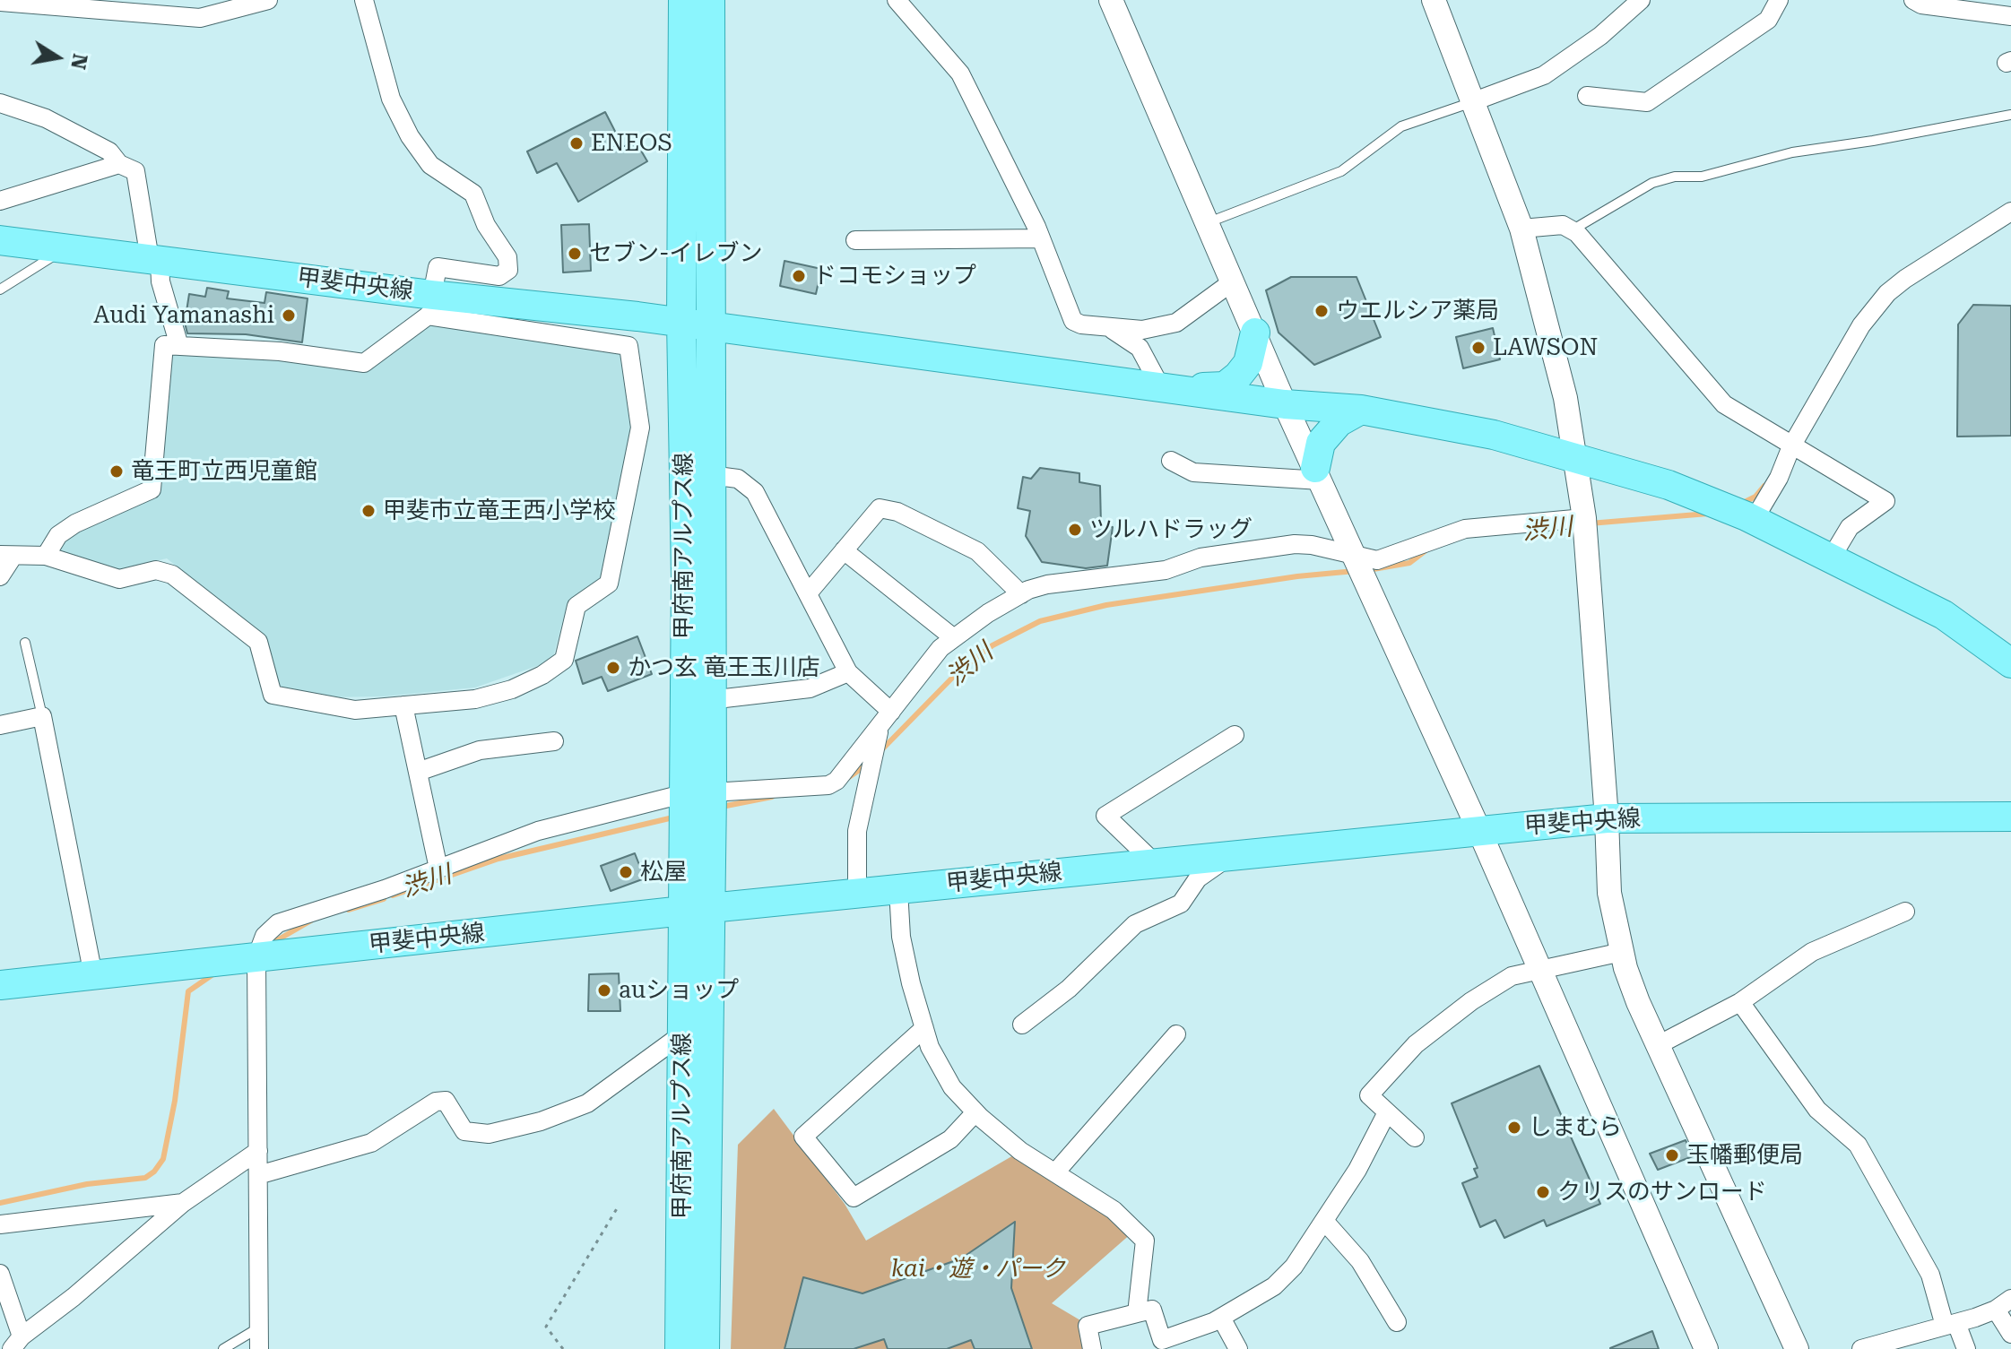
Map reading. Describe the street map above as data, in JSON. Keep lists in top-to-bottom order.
{
  "streets": {
    "main road": ["甲斐中央線", "甲府南アルプス線"]
  },
  "crossings": [
    ["甲斐中央線", "甲府南アルプス線"]
  ],
  "water": ["渋川"],
  "parks": ["kai・遊・パーク"],
  "places": [
    "ENEOS",
    "セブン-イレブン",
    "ドコモショップ",
    "ウエルシア薬局",
    "Audi Yamanashi",
    "LAWSON",
    "竜王町立西児童館",
    "甲斐市立竜王西小学校",
    "ツルハドラッグ",
    "かつ玄 竜王玉川店",
    "松屋",
    "auショップ",
    "しまむら",
    "玉幡郵便局",
    "クリスのサンロード"
  ],
  "north": "right"
}
